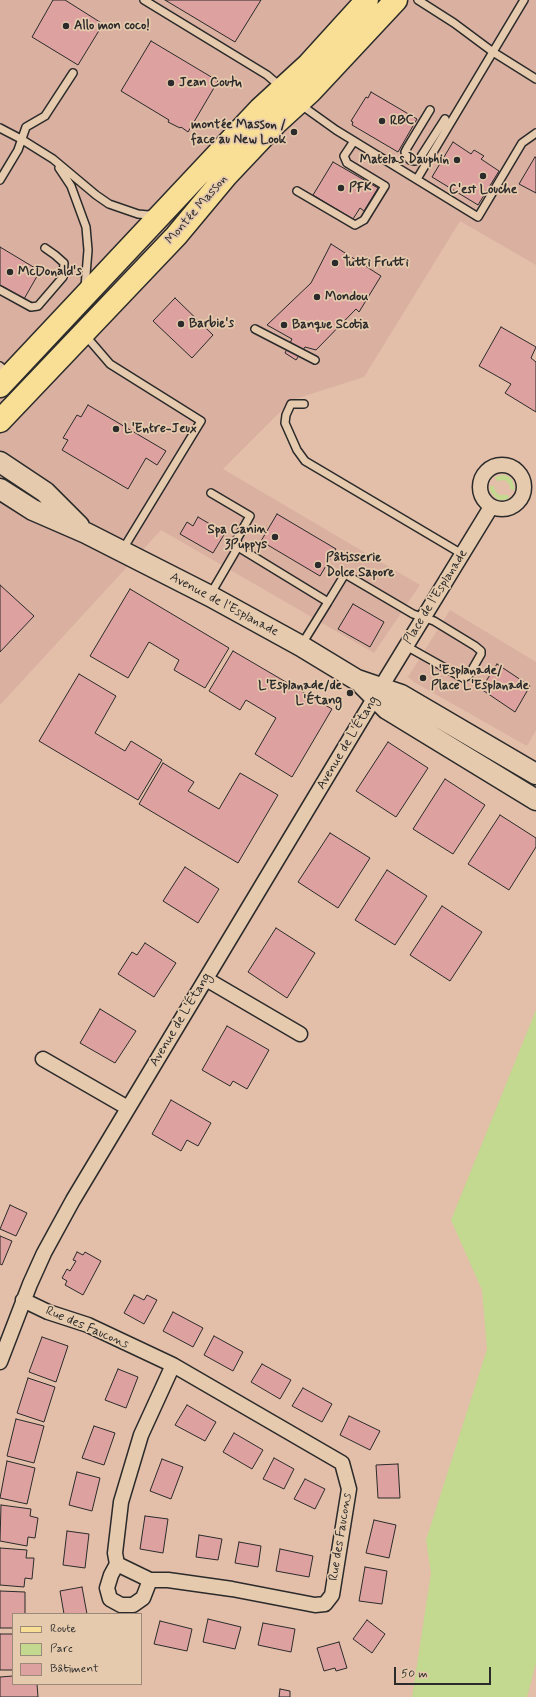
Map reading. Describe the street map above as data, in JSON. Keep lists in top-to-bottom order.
{
  "streets": {
    "main road": ["Montée Masson"],
    "street": [
      "Place de l'Esplanade",
      "Avenue de l'Esplanade",
      "Avenue de L'Étang",
      "Rue des Faucons"
    ]
  },
  "crossings": [
    ["Place de l'Esplanade", "Avenue de l'Esplanade"],
    ["Place de l'Esplanade", "Avenue de L'Étang"],
    ["Avenue de l'Esplanade", "Avenue de L'Étang"],
    ["Avenue de L'Étang", "Rue des Faucons"]
  ],
  "places": [
    "Allo mon coco!",
    "Jean Coutu",
    "RBC",
    "montée Masson / face au New Look",
    "Matelas Dauphin",
    "C'est Louche",
    "PFK",
    "Tutti Frutti",
    "McDonald's",
    "Mondou",
    "Barbie's",
    "Banque Scotia",
    "L'Entre-Jeux",
    "Spa Canin 3Puppys",
    "Pâtisserie Dolce Sapore",
    "L'Esplanade/ Place L'Esplanade",
    "L'Esplanade/de L'Étang"
  ],
  "legend": ["Route", "Parc", "Bâtiment"],
  "scale_bar": "50 m"
}
